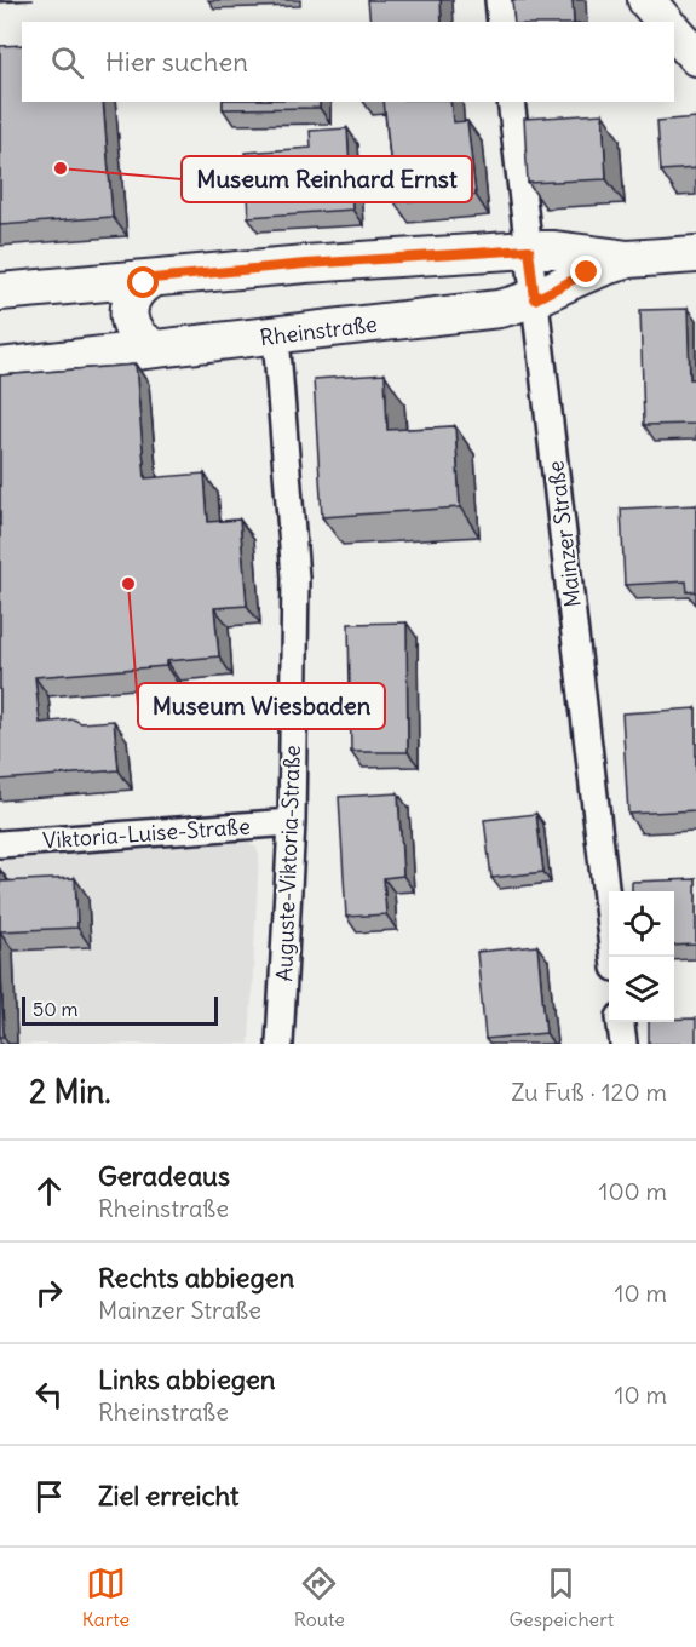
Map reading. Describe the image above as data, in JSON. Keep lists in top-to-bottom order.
{
  "streets": {
    "main road": ["Rheinstraße"],
    "street": ["Mainzer Straße", "Viktoria-Luise-Straße", "Auguste-Viktoria-Straße"]
  },
  "crossings": [
    ["Rheinstraße", "Mainzer Straße"],
    ["Rheinstraße", "Auguste-Viktoria-Straße"],
    ["Viktoria-Luise-Straße", "Auguste-Viktoria-Straße"]
  ],
  "places": ["Museum Reinhard Ernst", "Museum Wiesbaden"],
  "scale_bar": "50 m",
  "page": {
    "search": "Hier suchen",
    "scale": "50 m",
    "heading": ["2 Min.", "Zu Fuß · 120 m"],
    "list": [
      ["Geradeaus", "Rheinstraße", "100 m"],
      ["Rechts abbiegen", "Mainzer Straße", "10 m"],
      ["Links abbiegen", "Rheinstraße", "10 m"],
      "Ziel erreicht"
    ],
    "nav": ["Karte", "Route", "Gespeichert"]
  }
}
